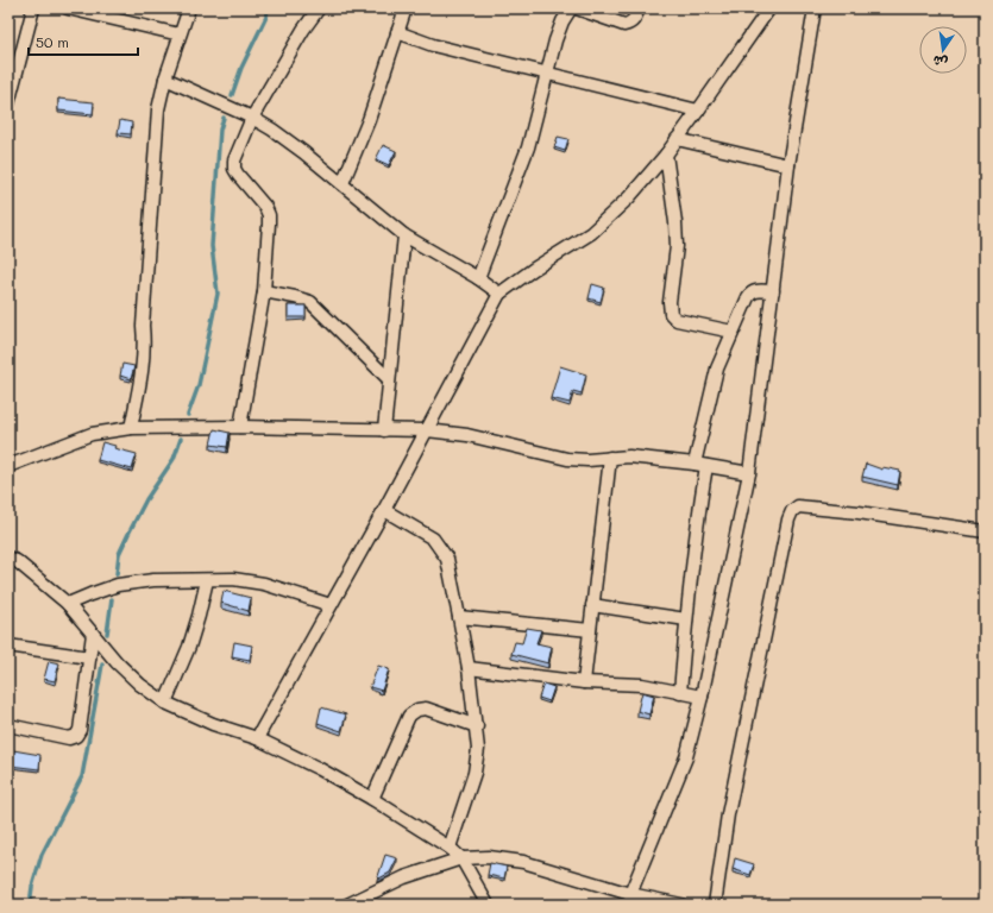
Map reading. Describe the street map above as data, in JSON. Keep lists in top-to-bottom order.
{
  "scale_bar": "50 m",
  "north": "bottom"
}
